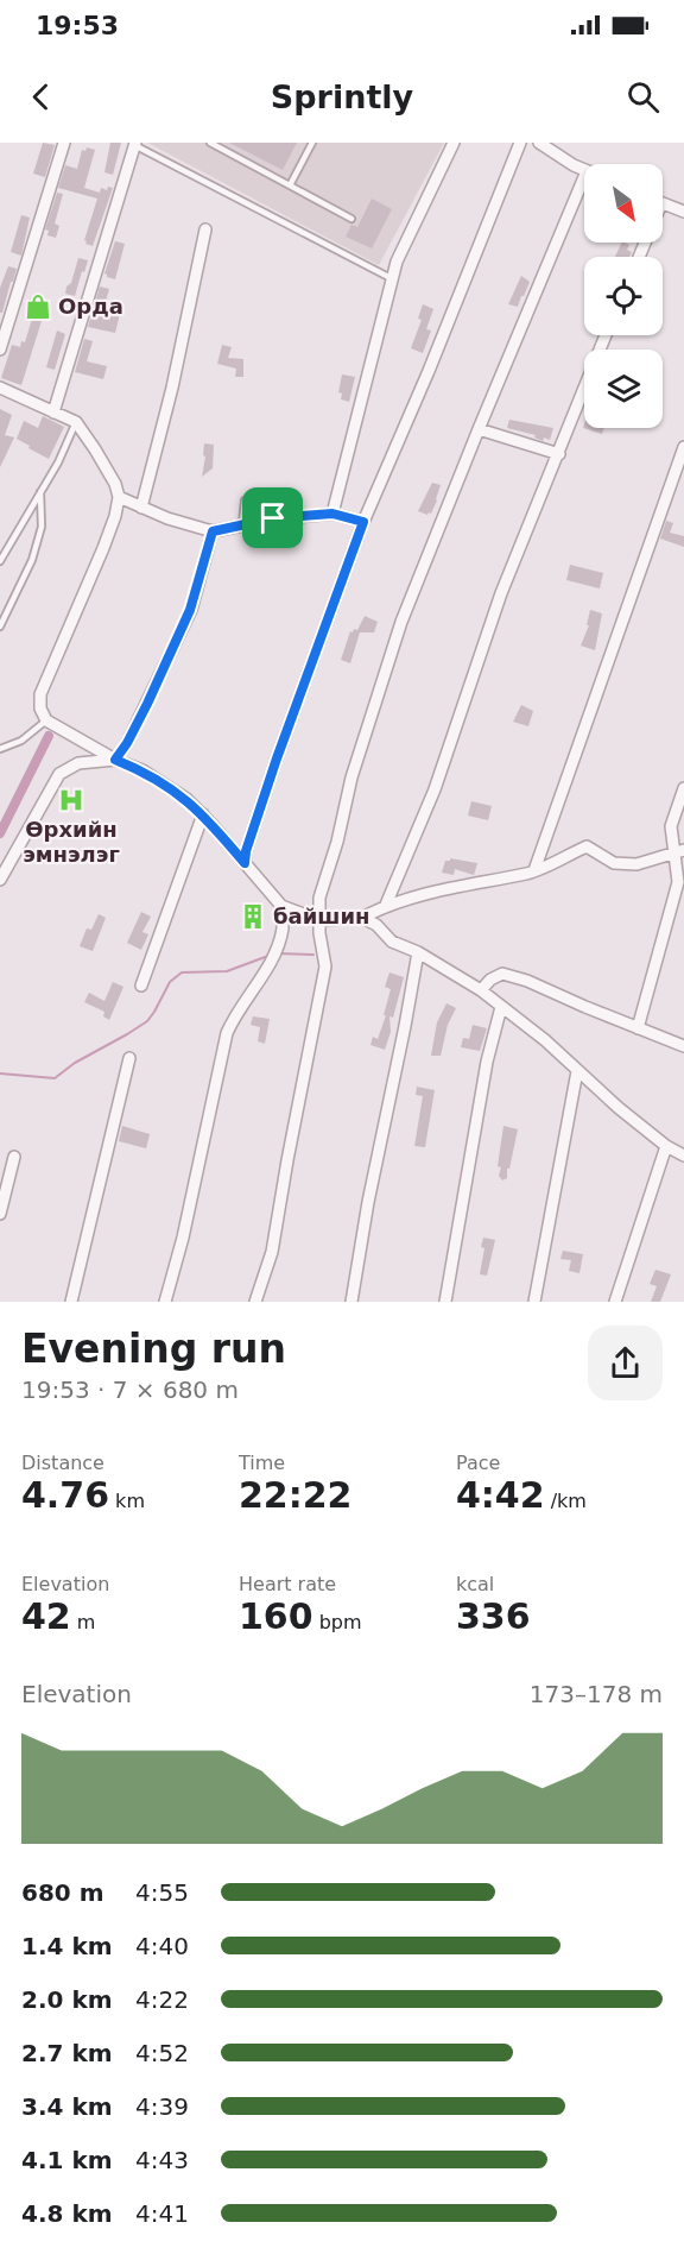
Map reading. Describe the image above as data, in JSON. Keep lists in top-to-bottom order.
{
  "places": {
    "shop": ["Орда"],
    "hospital": ["Өрхийн эмнэлэг"],
    "building": ["байшин"]
  },
  "north": "bottom right",
  "page": {
    "status": "19:53",
    "header": "Sprintly",
    "heading": ["Evening run", "19:53 · 7 × 680 m"],
    "stats": [
      ["Distance", "4.76 km"],
      ["Time", "22:22"],
      ["Pace", "4:42 /km"],
      ["Elevation", "42 m"],
      ["Heart rate", "160 bpm"],
      ["kcal", "336"]
    ],
    "chart": ["Elevation", "173–178 m"],
    "list": [
      {
        "name": "680 m",
        "note": "4:55"
      },
      {
        "name": "1.4 km",
        "note": "4:40"
      },
      {
        "name": "2.0 km",
        "note": "4:22"
      },
      {
        "name": "2.7 km",
        "note": "4:52"
      },
      {
        "name": "3.4 km",
        "note": "4:39"
      },
      {
        "name": "4.1 km",
        "note": "4:43"
      },
      {
        "name": "4.8 km",
        "note": "4:41"
      }
    ]
  }
}
